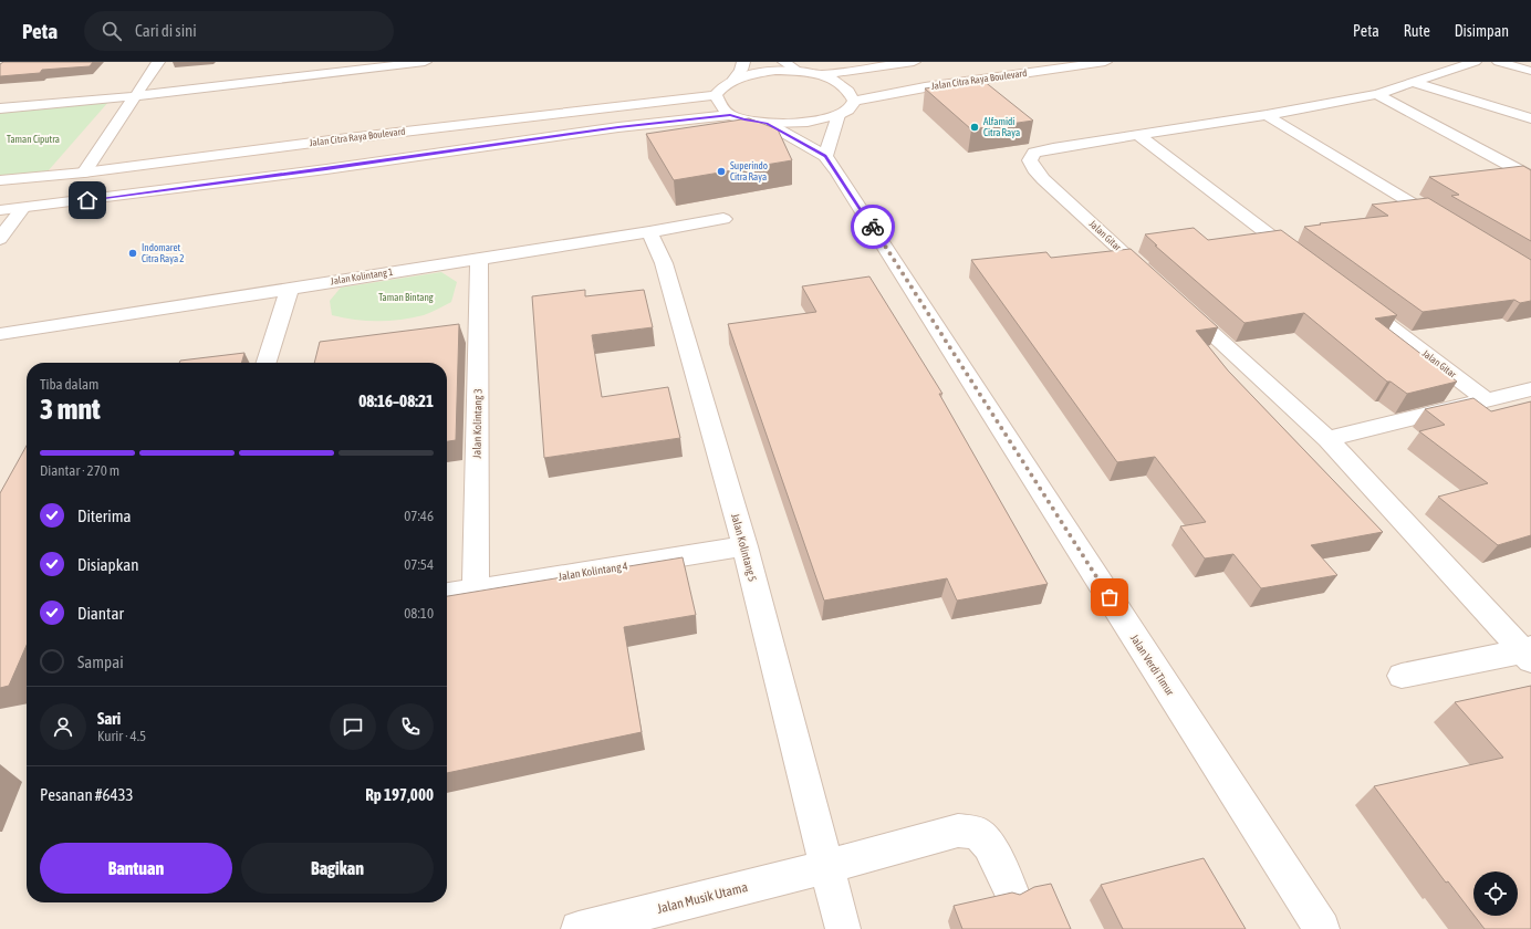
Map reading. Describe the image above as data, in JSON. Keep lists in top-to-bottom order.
{
  "streets": {
    "street": [
      "Jalan Citra Raya Boulevard",
      "Jalan Gitar",
      "Jalan Kolintang 1",
      "Jalan Kolintang 3",
      "Jalan Kolintang 5",
      "Jalan Kolintang 4",
      "Jalan Verdi Timur",
      "Jalan Musik Utama"
    ]
  },
  "crossings": [
    ["Jalan Kolintang 1", "Jalan Kolintang 3"],
    ["Jalan Kolintang 1", "Jalan Kolintang 5"],
    ["Jalan Kolintang 3", "Jalan Kolintang 4"],
    ["Jalan Kolintang 5", "Jalan Kolintang 4"],
    ["Jalan Kolintang 5", "Jalan Musik Utama"]
  ],
  "parks": ["Taman Ciputra", "Taman Bintang"],
  "places": ["Alfamidi Citra Raya", "Superindo Citra Raya", "Indomaret Citra Raya 2"],
  "page": {
    "header": "Peta",
    "search": "Cari di sini",
    "nav": ["Peta", "Rute", "Disimpan"],
    "heading": ["3 mnt", "Tiba dalam", "08:16–08:21"],
    "panel": [
      "Sari",
      "Kurir · 4.5",
      "Pesanan #6433",
      "Rp 197,000"
    ],
    "bar": "Diantar · 270 m",
    "list": [
      ["Diterima", "07:46"],
      ["Disiapkan", "07:54"],
      ["Diantar", "08:10"],
      "Sampai"
    ],
    "buttons": ["Bantuan", "Bagikan"]
  }
}
